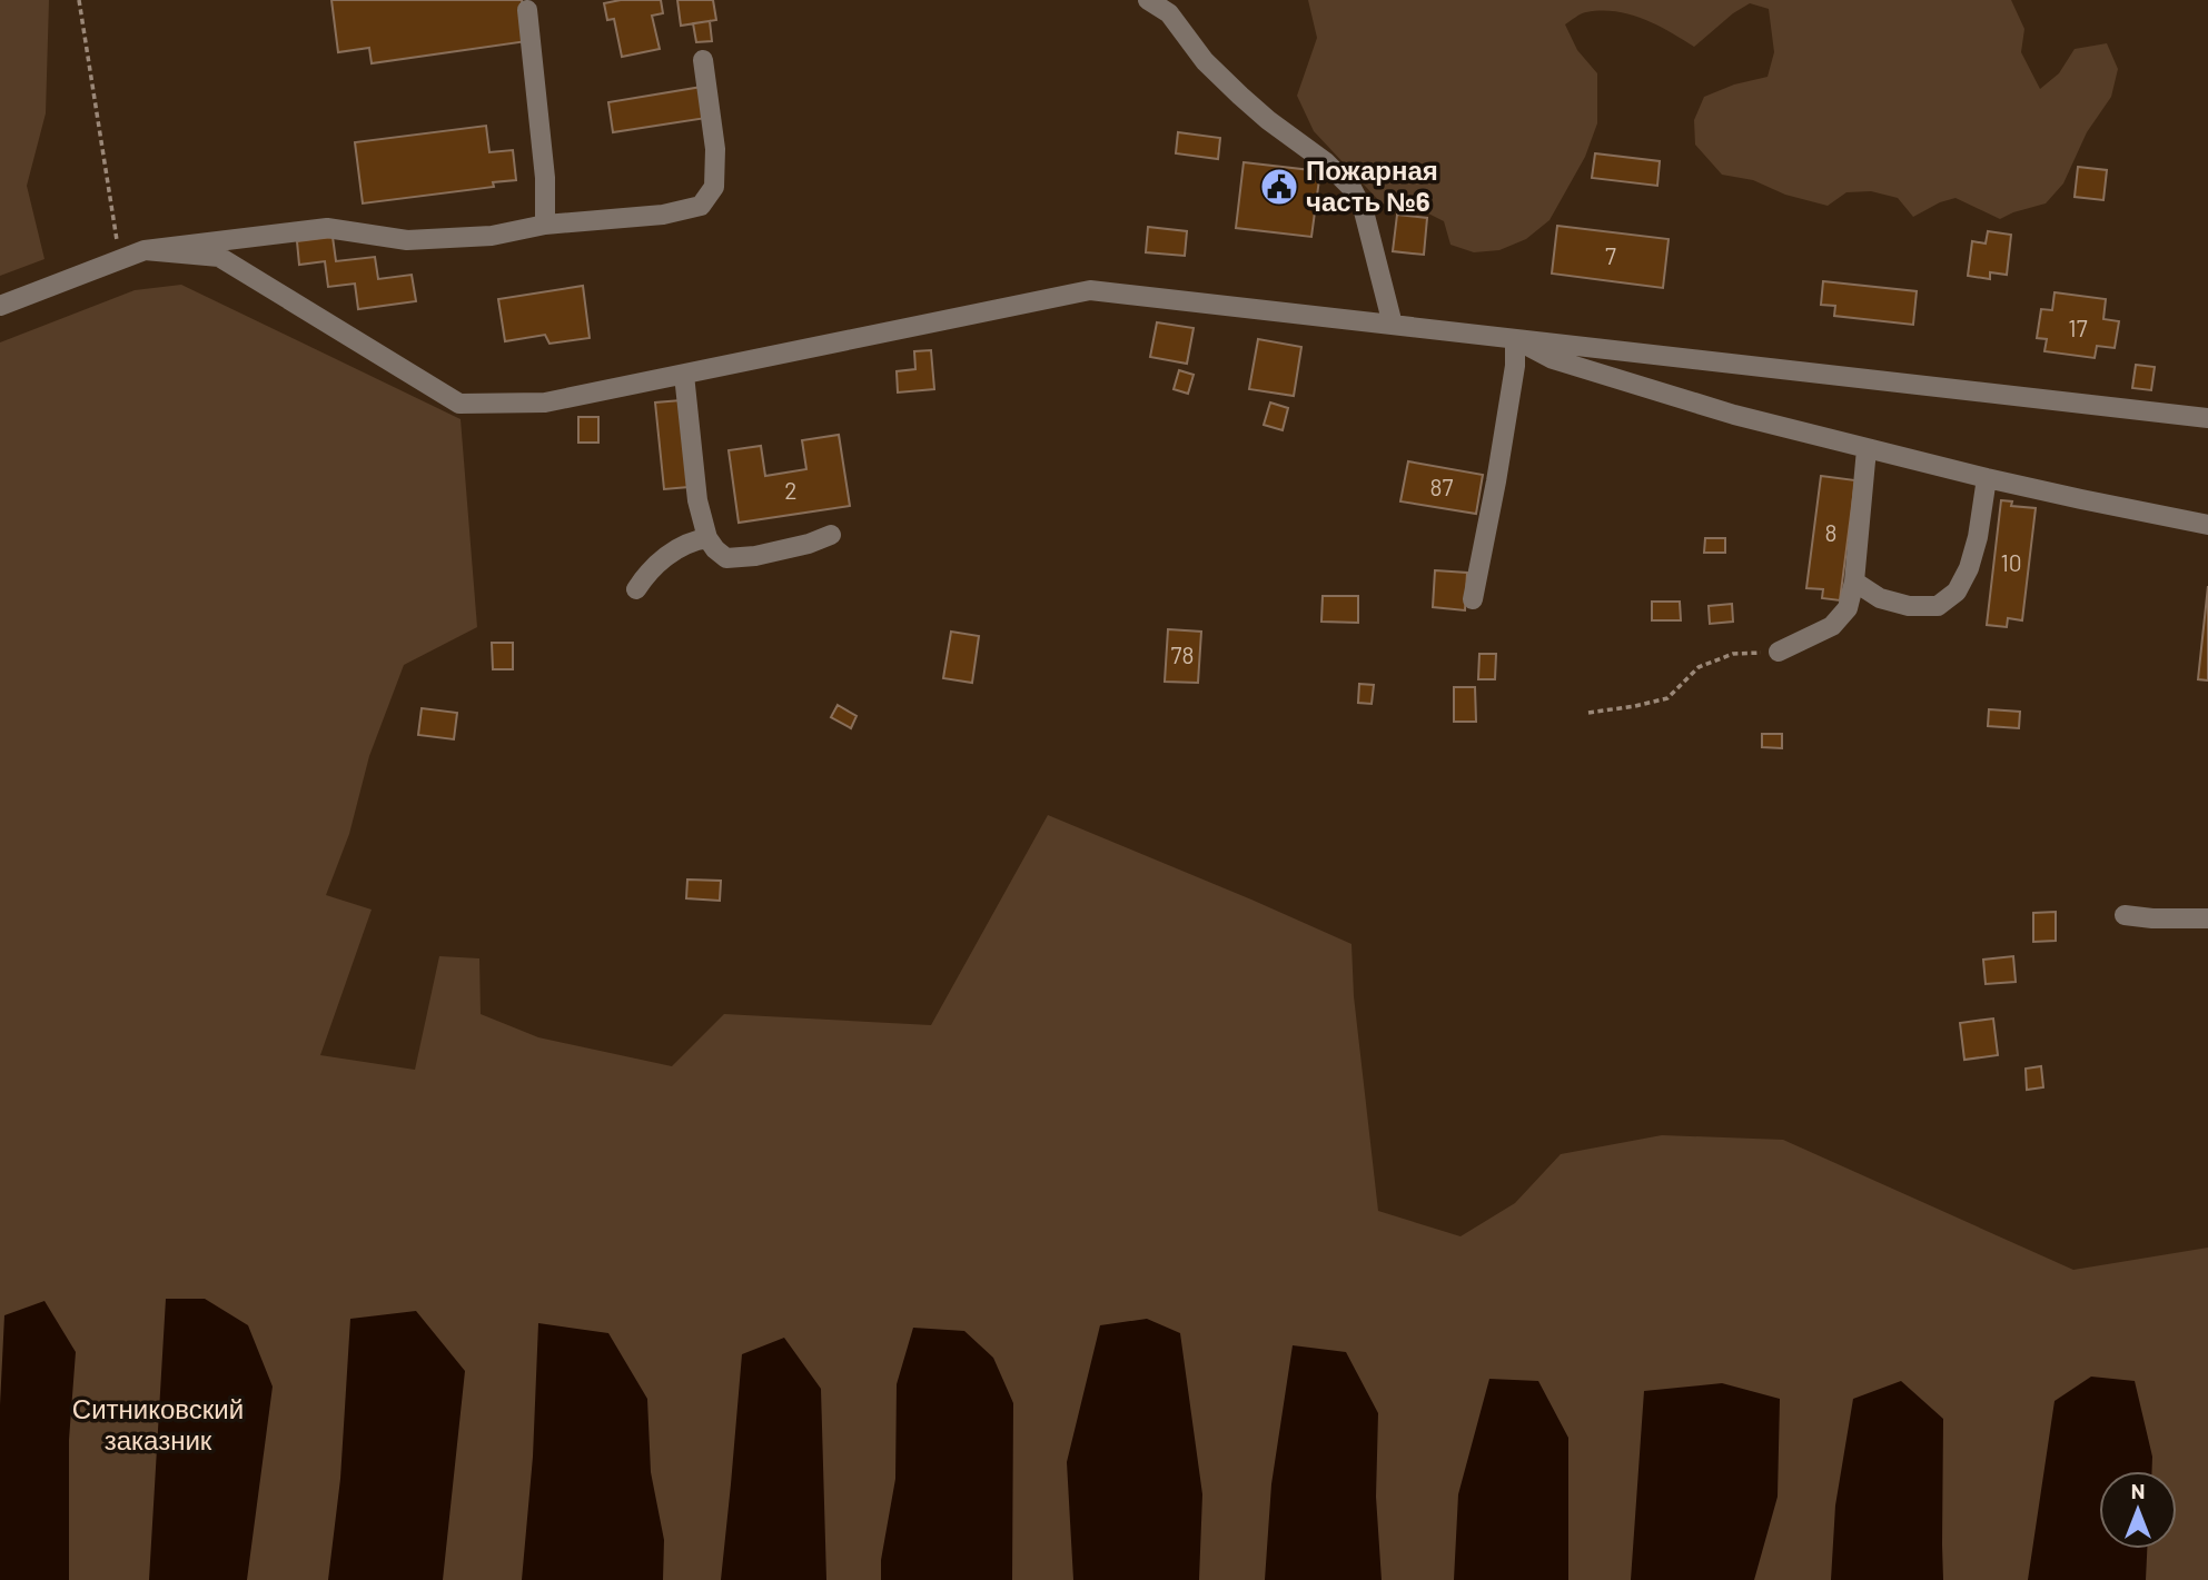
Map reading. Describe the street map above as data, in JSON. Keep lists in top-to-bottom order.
{
  "parks": ["Ситниковский заказник"],
  "places": {
    "public building": ["Пожарная часть №6"]
  },
  "house_numbers": [
    "7",
    "17",
    "87",
    "2",
    "8",
    "10",
    "78"
  ],
  "north": "top"
}
